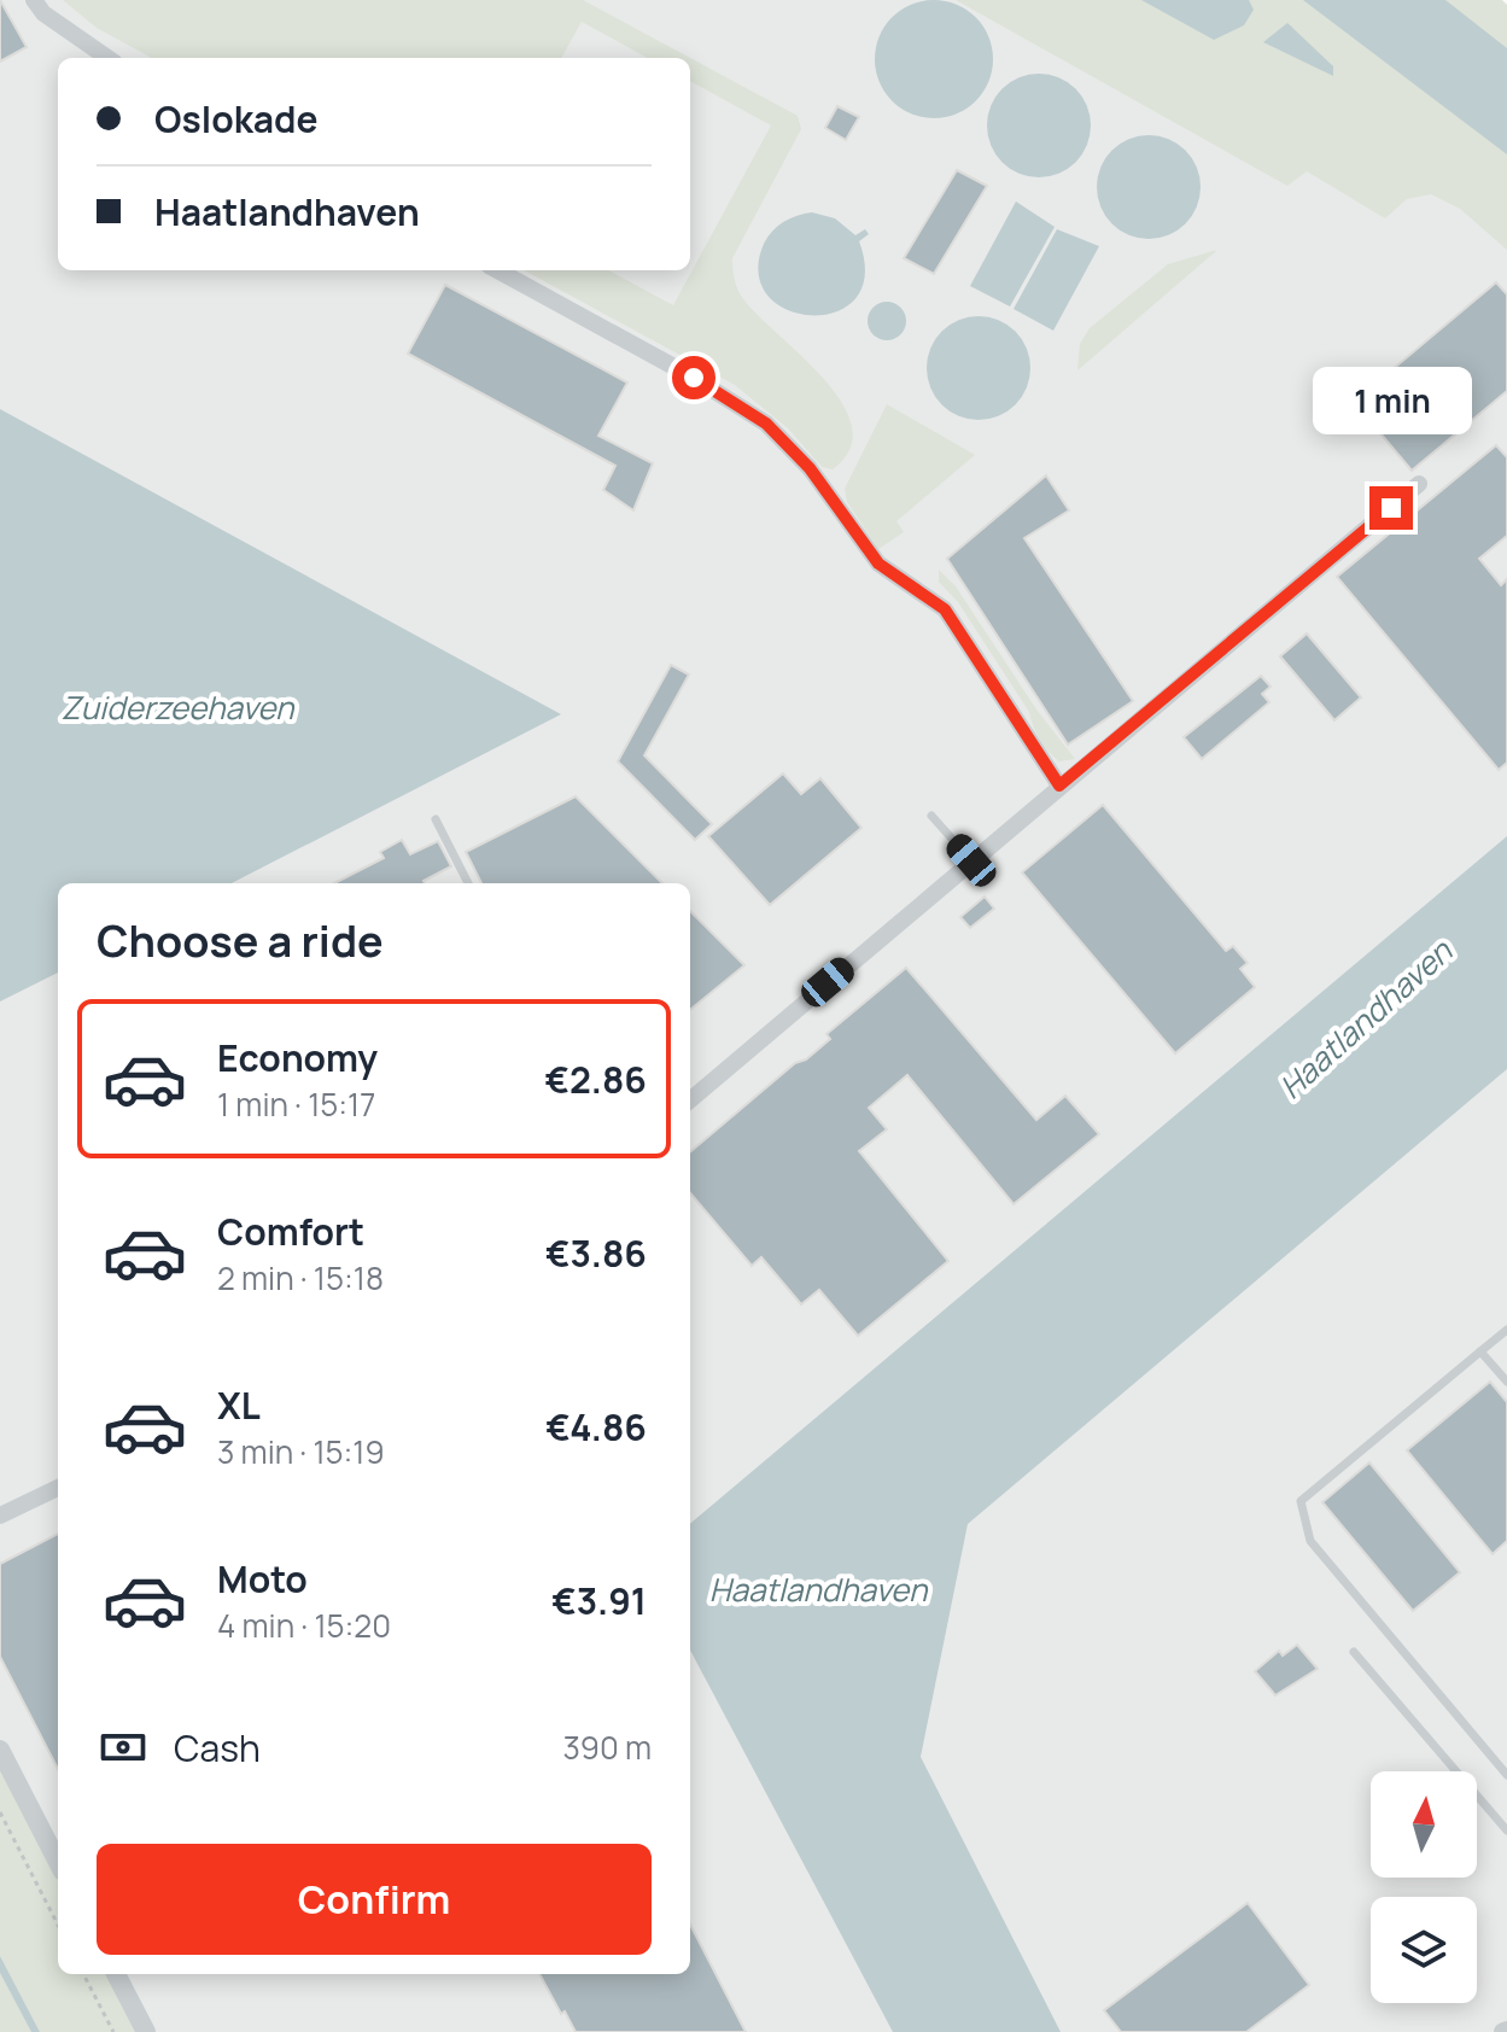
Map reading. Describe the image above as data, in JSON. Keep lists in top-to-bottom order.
{
  "water": ["Zuiderzeehaven", "Haatlandhaven"],
  "north": "top",
  "page": {
    "banner": ["Oslokade", "Haatlandhaven"],
    "bubble": "1 min",
    "heading": "Choose a ride",
    "list": [
      {
        "name": "Economy",
        "note": "1 min · 15:17",
        "value": "€2.86"
      },
      {
        "name": "Comfort",
        "note": "2 min · 15:18",
        "value": "€3.86"
      },
      {
        "name": "XL",
        "note": "3 min · 15:19",
        "value": "€4.86"
      },
      {
        "name": "Moto",
        "note": "4 min · 15:20",
        "value": "€3.91"
      }
    ],
    "pay": ["Cash", "390 m"],
    "buttons": "Confirm"
  }
}
